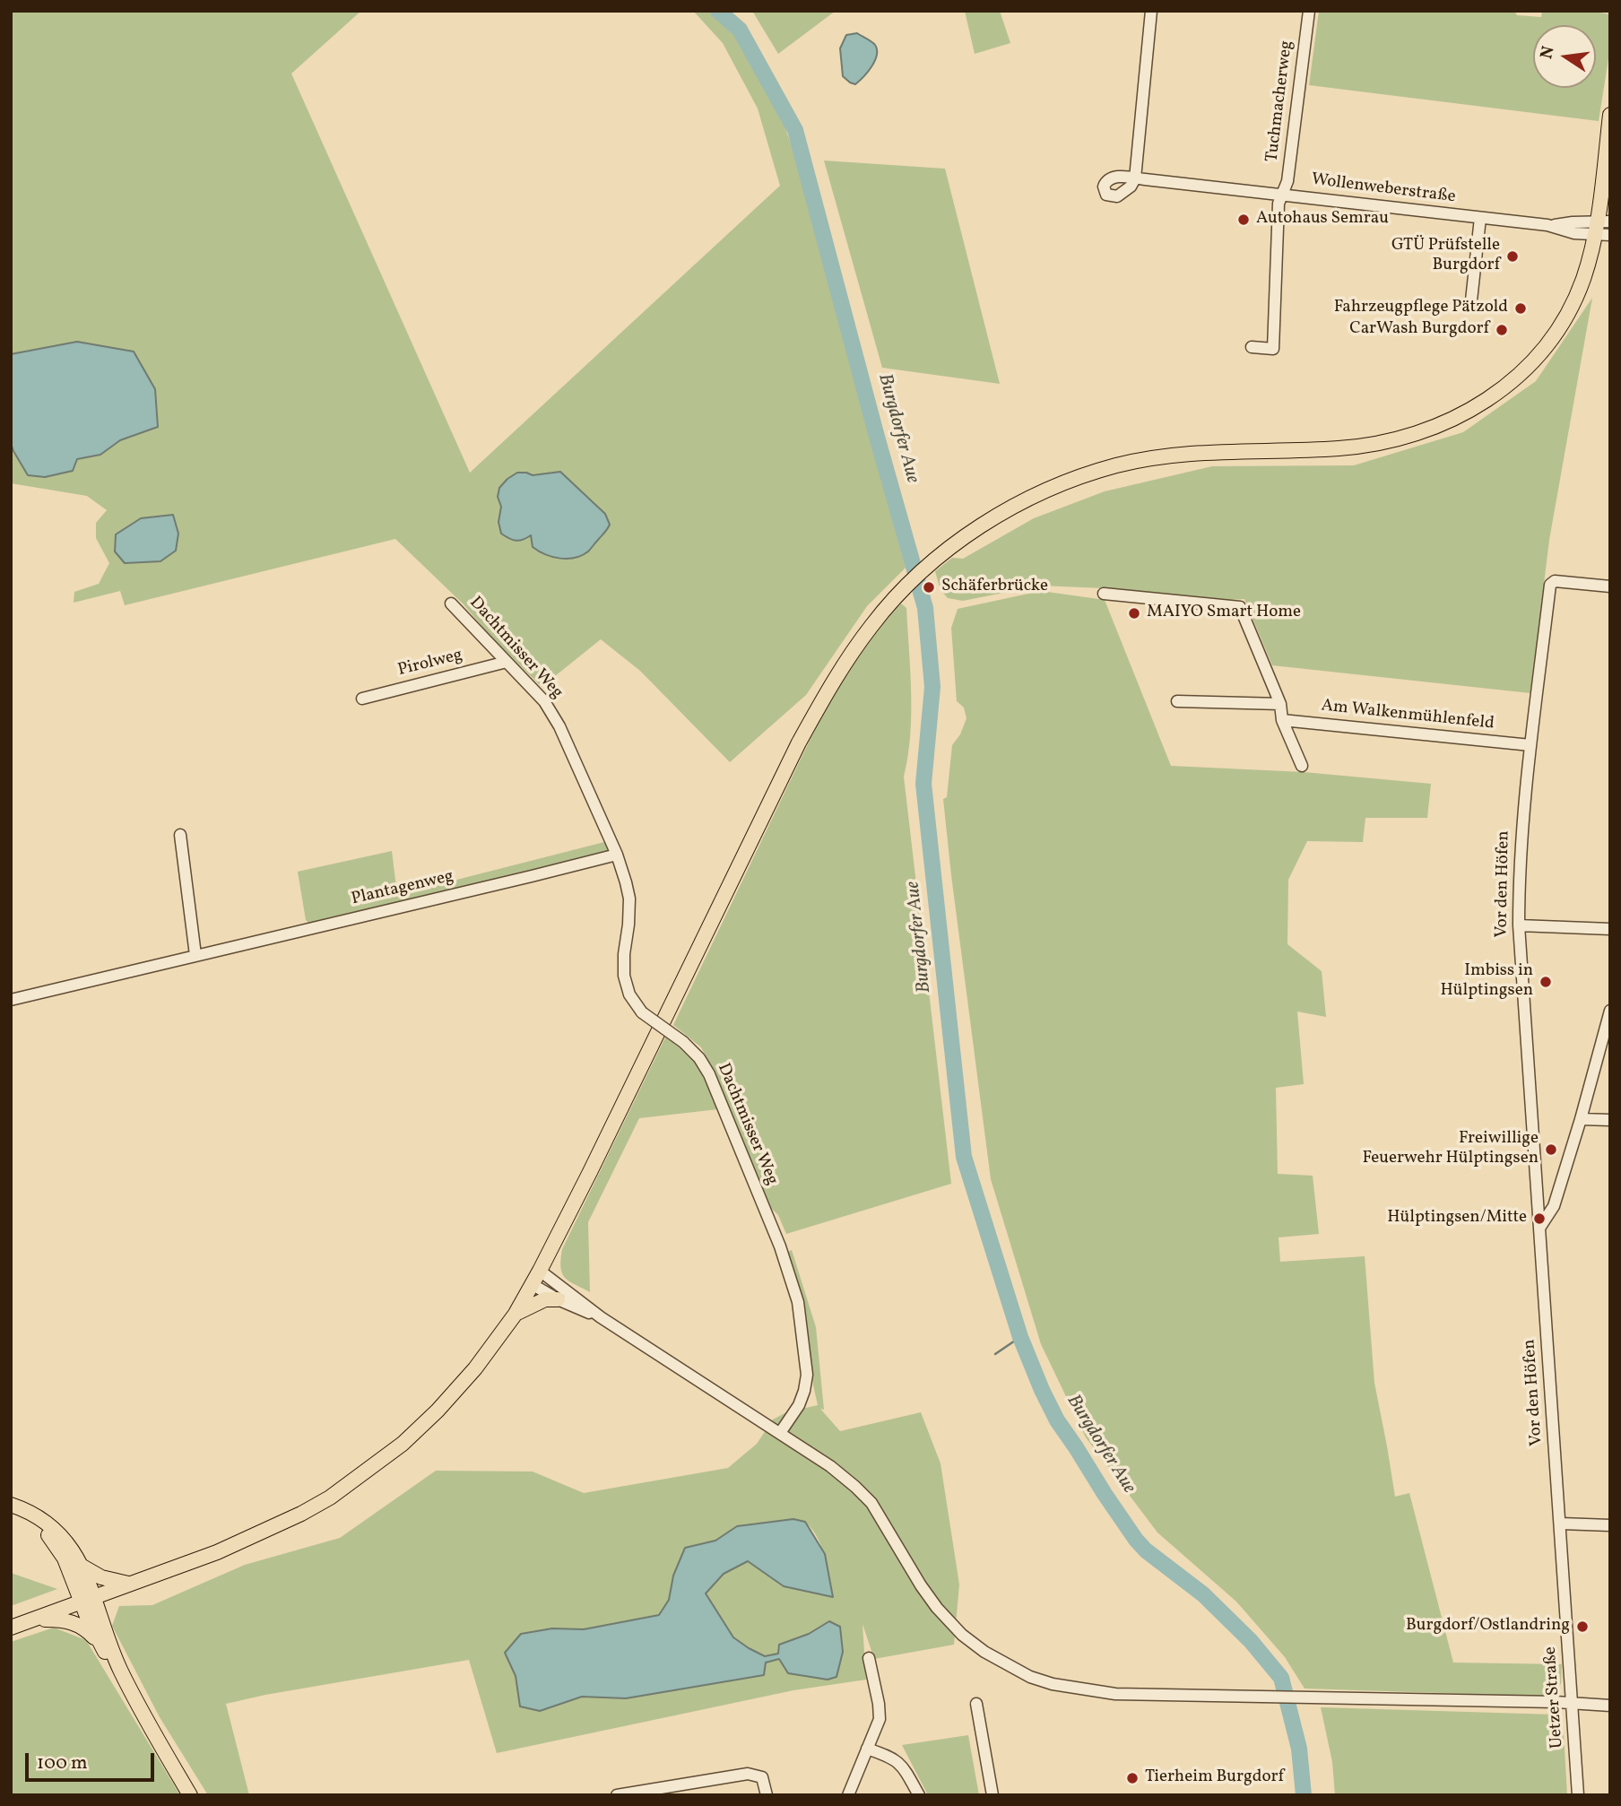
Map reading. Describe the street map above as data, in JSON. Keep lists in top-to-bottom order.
{
  "streets": {
    "street": [
      "Tuchmacherweg",
      "Wollenweberstraße",
      "Dachtmisser Weg",
      "Pirolweg",
      "Am Walkenmühlenfeld",
      "Vor den Höfen",
      "Plantagenweg",
      "Uetzer Straße"
    ]
  },
  "crossings": [
    ["Tuchmacherweg", "Wollenweberstraße"],
    ["Dachtmisser Weg", "Pirolweg"],
    ["Dachtmisser Weg", "Plantagenweg"],
    ["Am Walkenmühlenfeld", "Vor den Höfen"],
    ["Vor den Höfen", "Uetzer Straße"]
  ],
  "water": ["Burgdorfer Aue"],
  "places": [
    "Autohaus Semrau",
    "GTÜ Prüfstelle Burgdorf",
    "Fahrzeugpflege Pätzold",
    "CarWash Burgdorf",
    "Schäferbrücke",
    "MAIYO Smart Home",
    "Imbiss in Hülptingsen",
    "Freiwillige Feuerwehr Hülptingsen",
    "Hülptingsen/Mitte",
    "Burgdorf/Ostlandring",
    "Tierheim Burgdorf"
  ],
  "scale_bar": "100 m",
  "north": "left"
}
